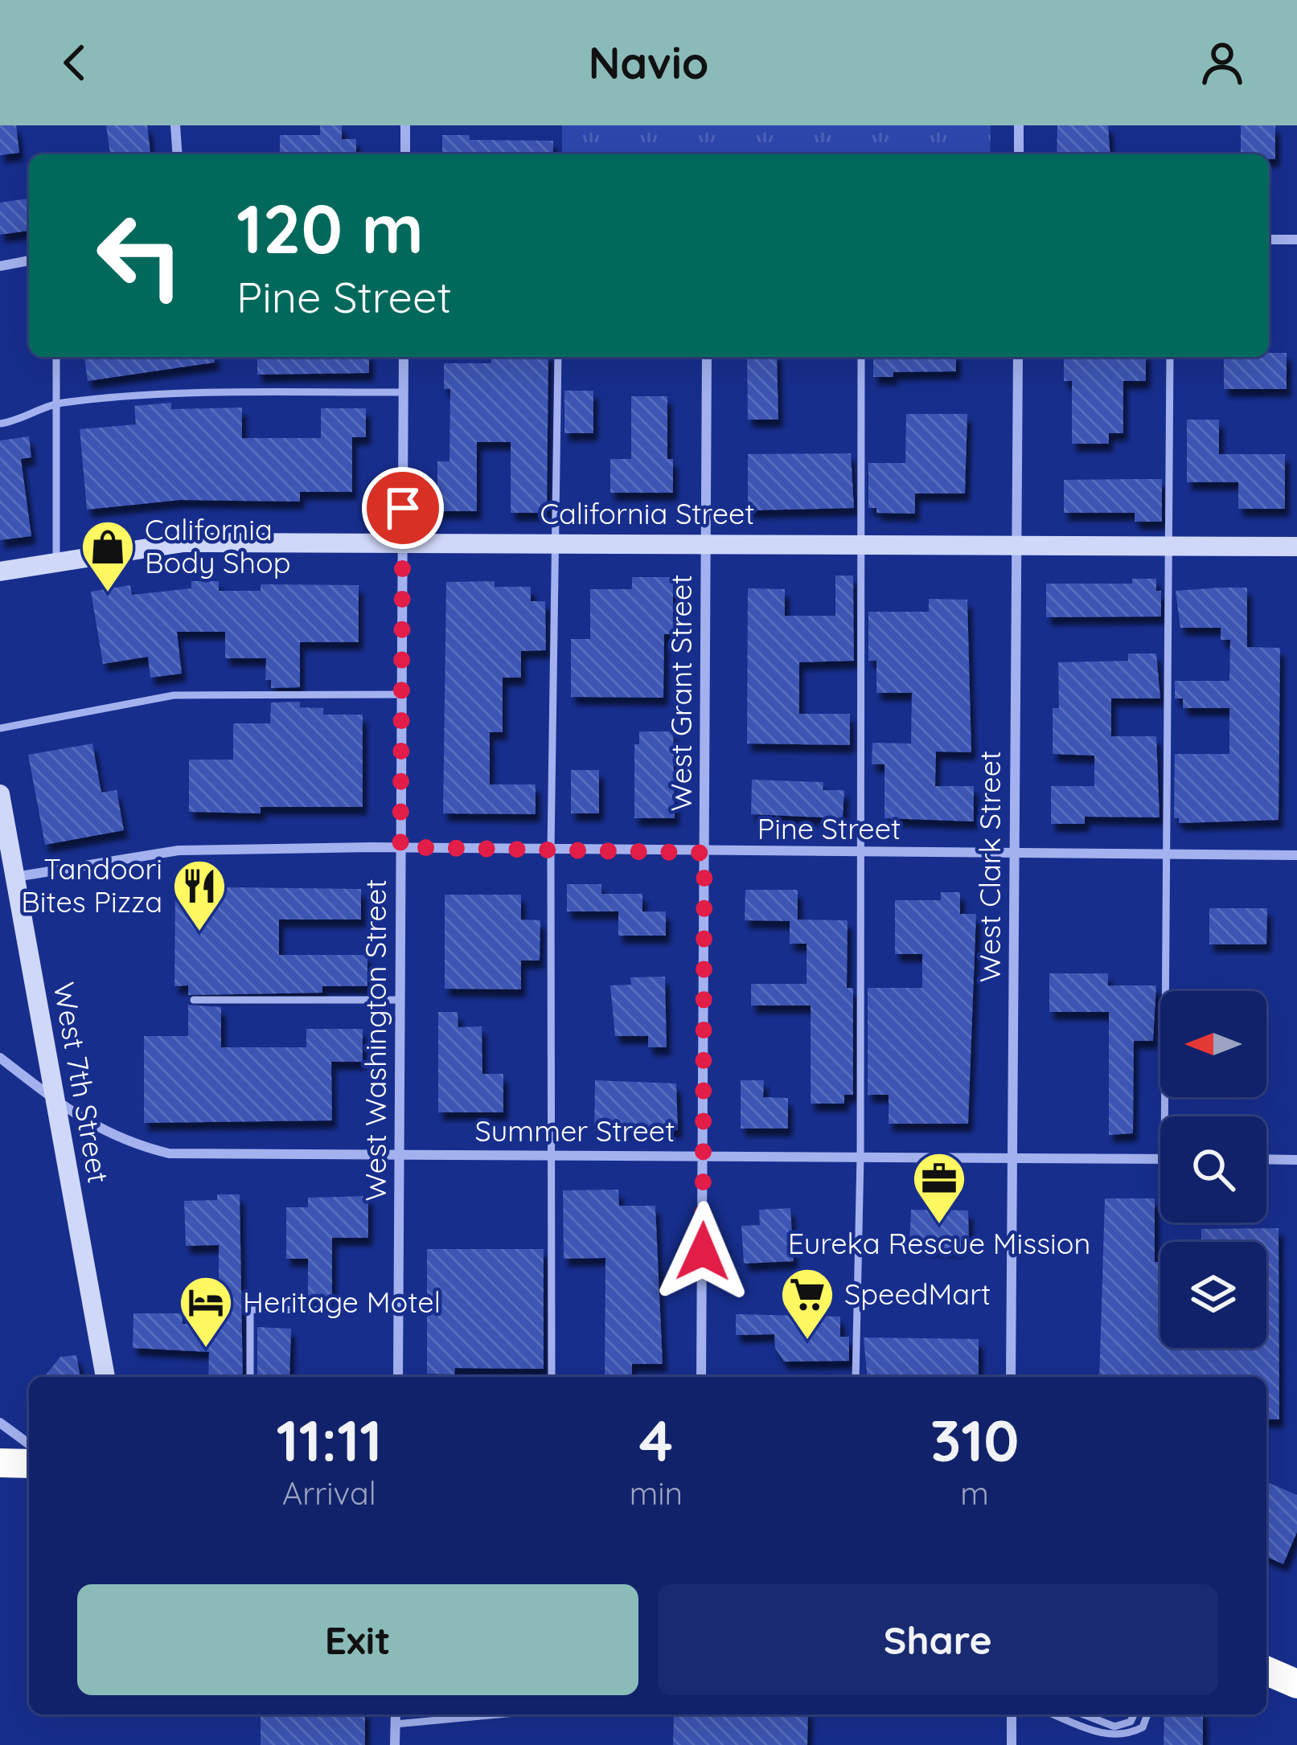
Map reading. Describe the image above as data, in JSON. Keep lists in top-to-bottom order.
{
  "streets": {
    "street": [
      "California Street",
      "West Grant Street",
      "Pine Street",
      "West Clark Street",
      "West Washington Street",
      "West 7th Street",
      "Summer Street"
    ]
  },
  "crossings": [
    ["California Street", "West Grant Street"],
    ["California Street", "West Clark Street"],
    ["California Street", "West Washington Street"],
    ["West Grant Street", "Pine Street"],
    ["West Grant Street", "Summer Street"],
    ["Pine Street", "West Clark Street"],
    ["Pine Street", "West Washington Street"],
    ["Pine Street", "West 7th Street"],
    ["West Clark Street", "Summer Street"],
    ["West Washington Street", "Summer Street"],
    ["West 7th Street", "Summer Street"]
  ],
  "places": {
    "shop": ["California Body Shop"],
    "restaurant": ["Tandoori Bites Pizza"],
    "office": ["Eureka Rescue Mission"],
    "supermarket": ["SpeedMart"],
    "hotel": ["Heritage Motel"]
  },
  "north": "left",
  "page": {
    "header": "Navio",
    "turn": ["120 m", "Pine Street"],
    "eta": [
      "11:11",
      "Arrival",
      "4",
      "min",
      "310",
      "m"
    ],
    "buttons": ["Exit", "Share"]
  }
}
